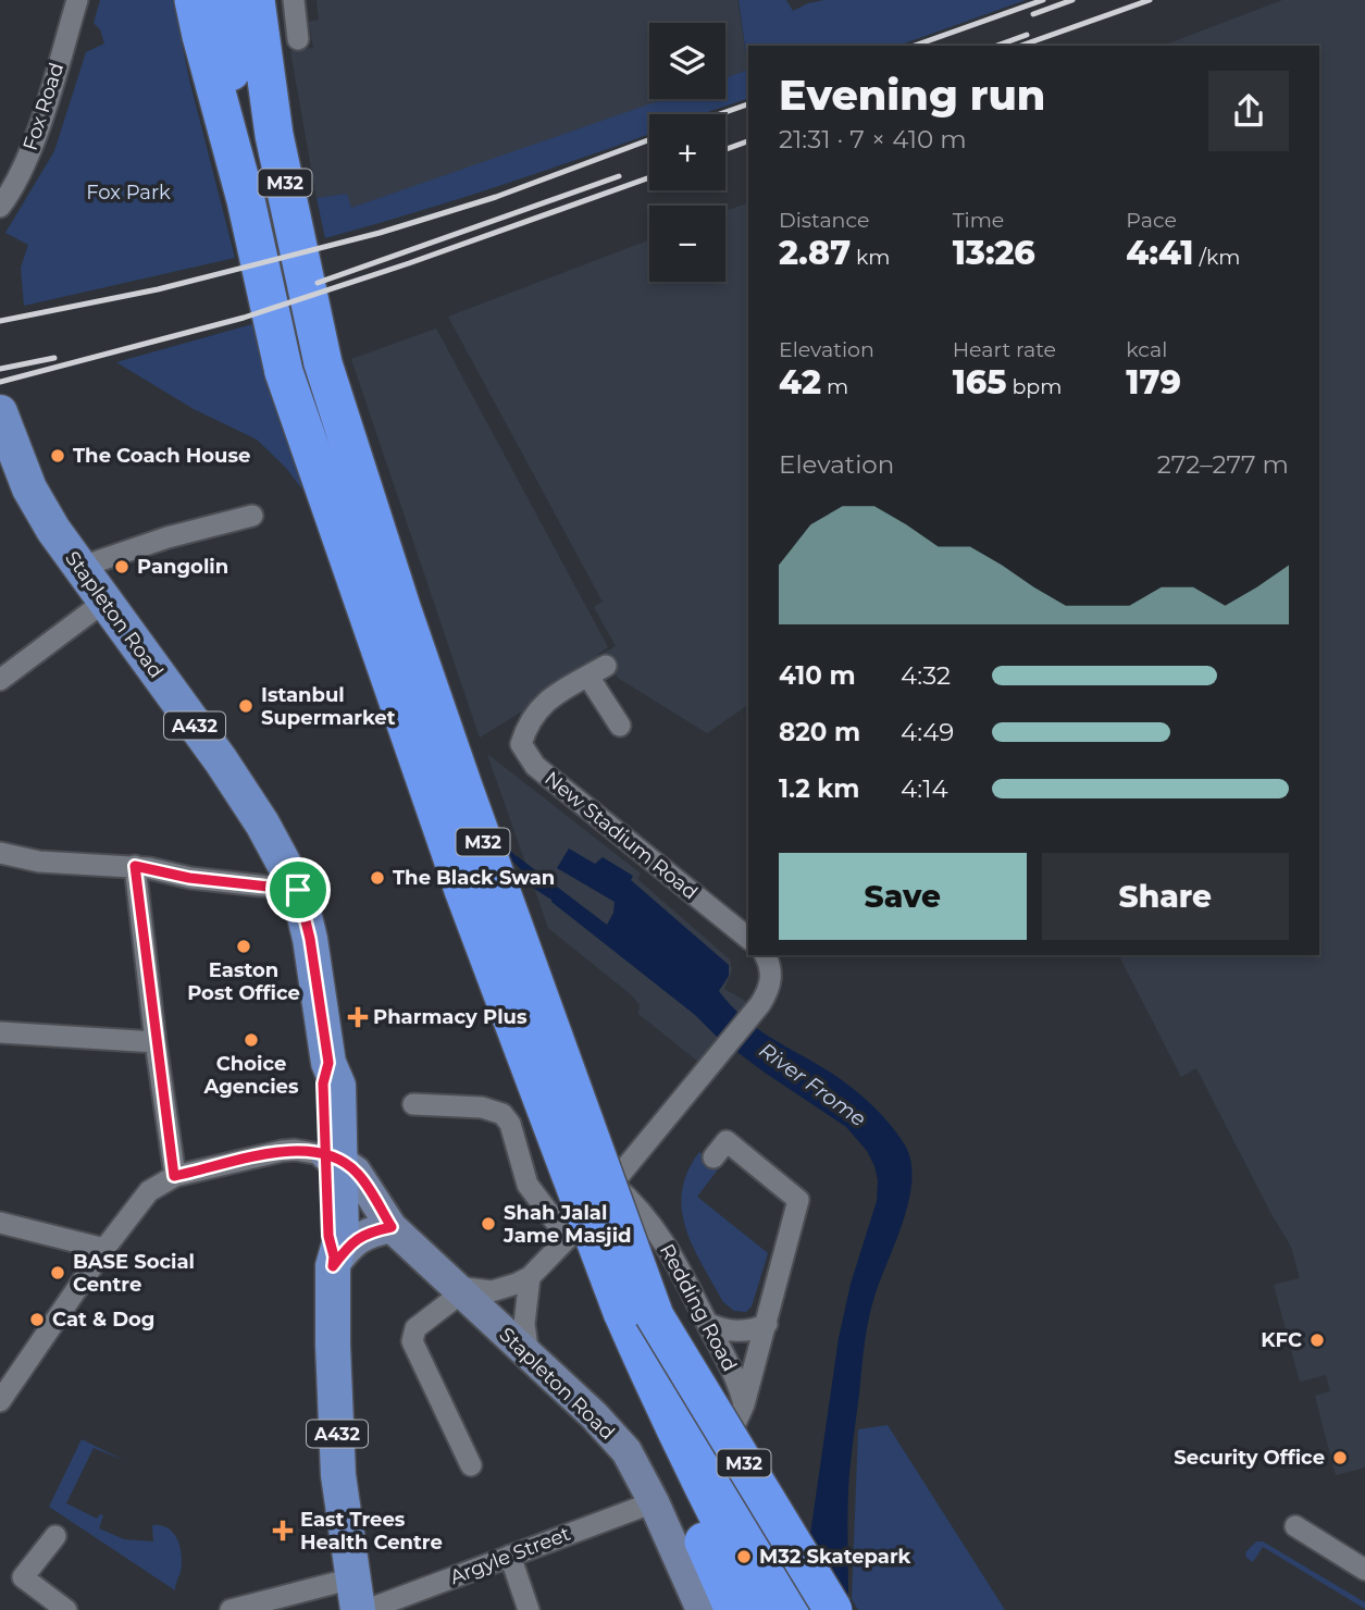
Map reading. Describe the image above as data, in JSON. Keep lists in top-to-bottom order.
{
  "streets": {
    "highway": ["M32"],
    "main road": ["Stapleton Road", "A432"],
    "street": [
      "Fox Road",
      "New Stadium Road",
      "Redding Road",
      "Argyle Street"
    ]
  },
  "crossings": [
    ["Stapleton Road", "A432"],
    ["Stapleton Road", "Argyle Street"]
  ],
  "water": ["River Frome"],
  "parks": ["Fox Park"],
  "places": {
    "other": [
      "The Coach House",
      "Pangolin",
      "Istanbul Supermarket",
      "The Black Swan",
      "Easton Post Office",
      "Choice Agencies",
      "Shah Jalal Jame Masjid",
      "BASE Social Centre",
      "Cat & Dog",
      "KFC",
      "Security Office",
      "M32 Skatepark"
    ],
    "health": ["Pharmacy Plus", "East Trees Health Centre"]
  },
  "page": {
    "map_buttons": ["+", "−"],
    "heading": ["Evening run", "21:31 · 7 × 410 m"],
    "stats": [
      ["Distance", "2.87 km"],
      ["Time", "13:26"],
      ["Pace", "4:41 /km"],
      ["Elevation", "42 m"],
      ["Heart rate", "165 bpm"],
      ["kcal", "179"]
    ],
    "chart": ["Elevation", "272–277 m"],
    "list": [
      {
        "name": "410 m",
        "note": "4:32"
      },
      {
        "name": "820 m",
        "note": "4:49"
      },
      {
        "name": "1.2 km",
        "note": "4:14"
      }
    ],
    "buttons": ["Save", "Share"]
  }
}
